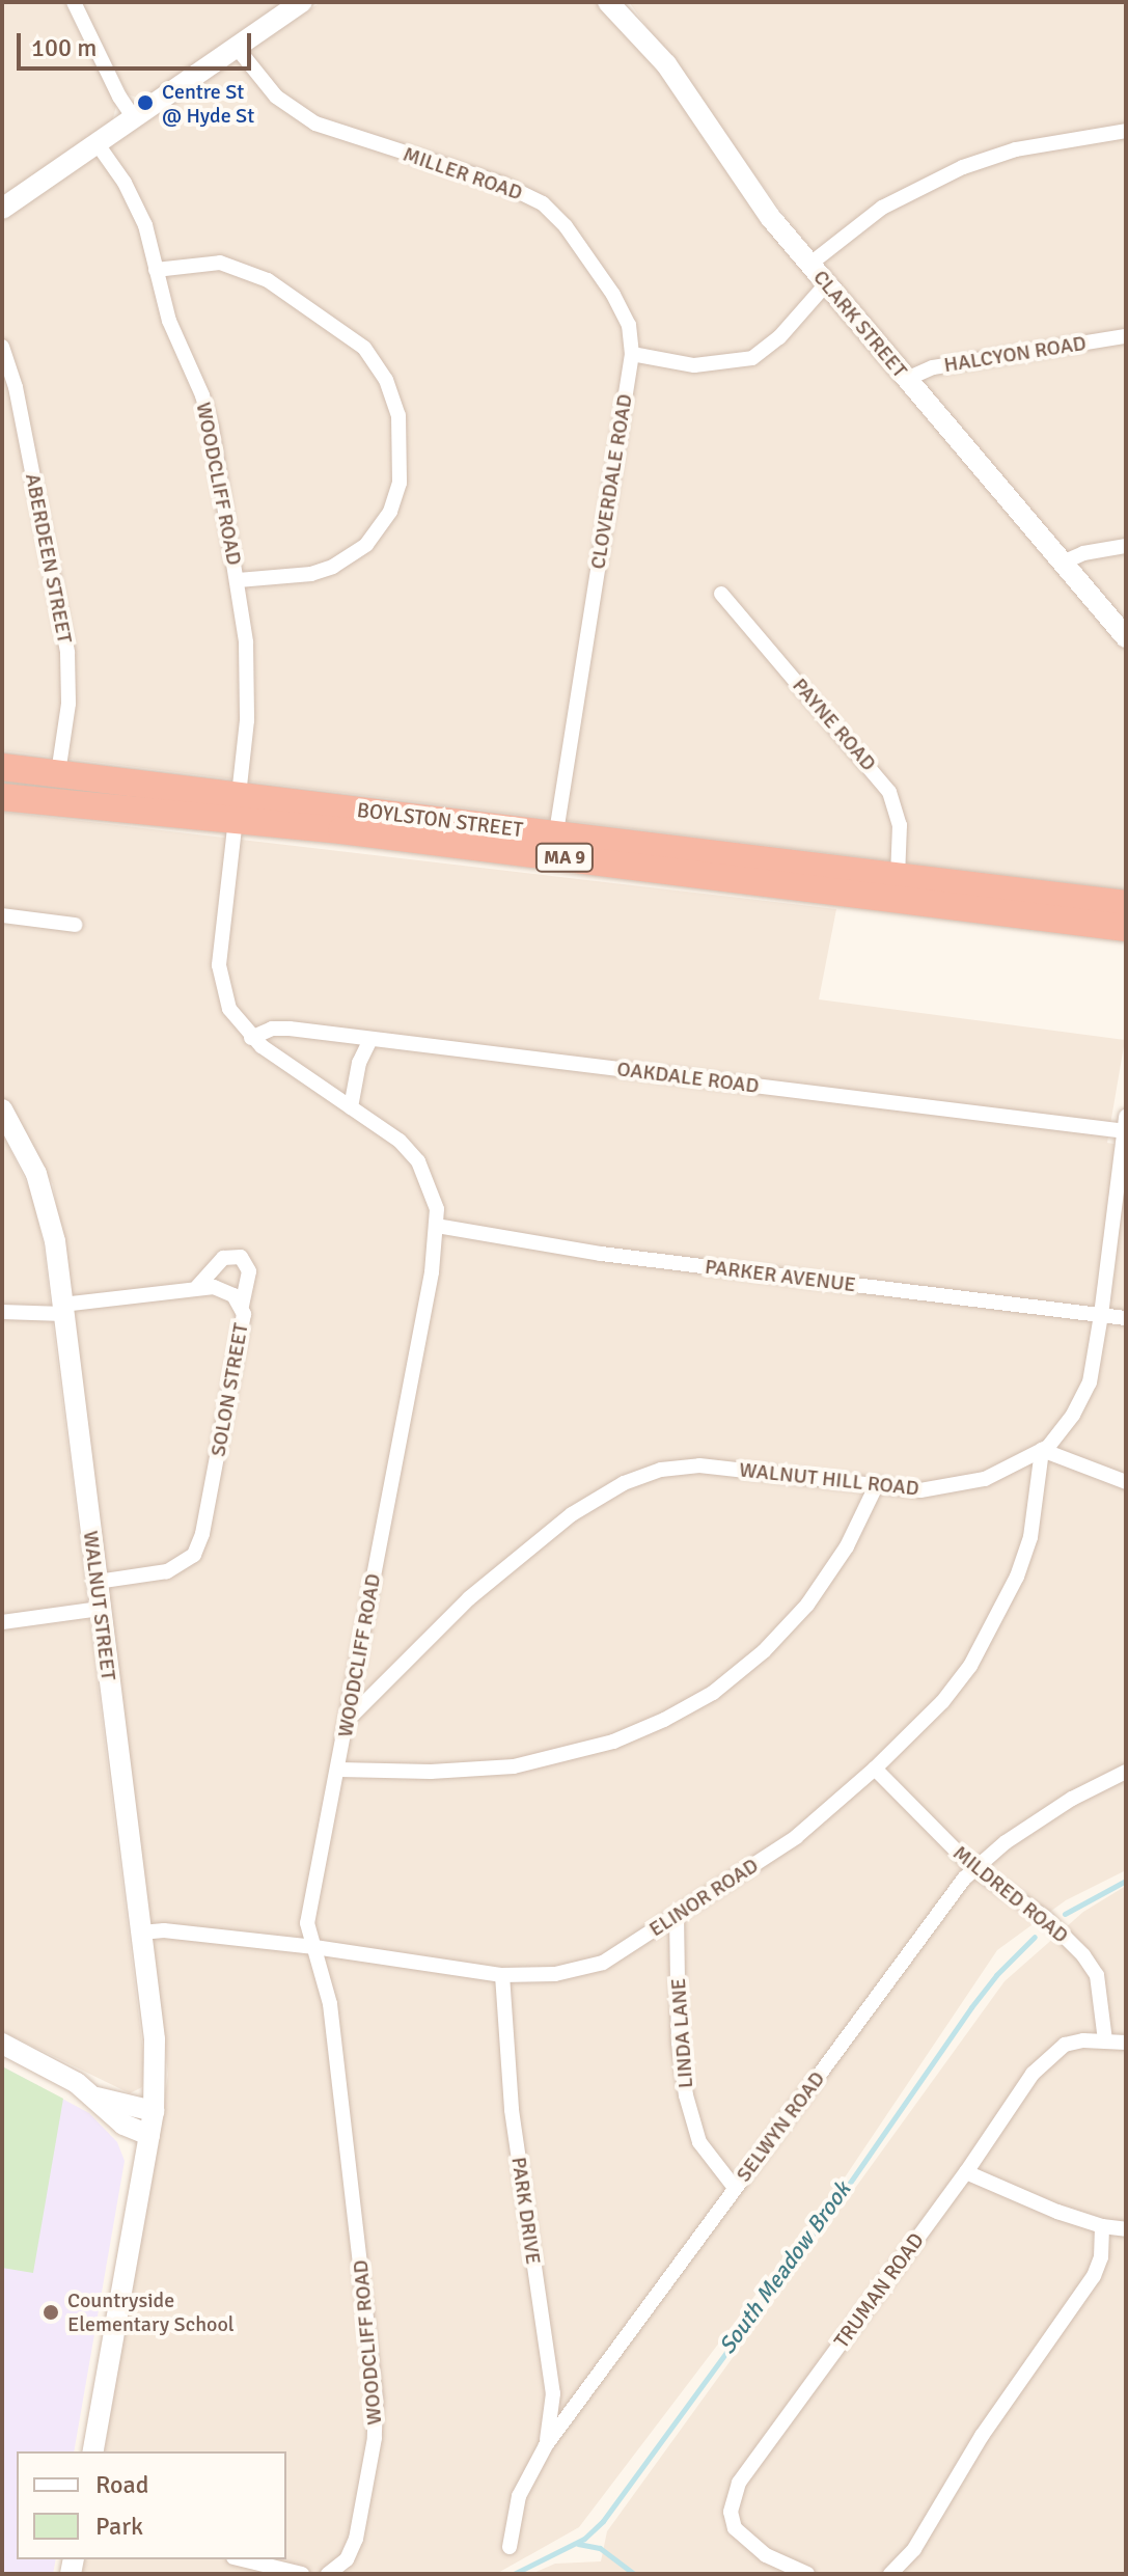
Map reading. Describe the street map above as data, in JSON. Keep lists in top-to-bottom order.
{
  "streets": {
    "highway": ["BOYLSTON STREET", "MA 9"],
    "main road": ["CLARK STREET", "WALNUT STREET"],
    "street": [
      "MILLER ROAD",
      "HALCYON ROAD",
      "CLOVERDALE ROAD",
      "WOODCLIFF ROAD",
      "ABERDEEN STREET",
      "PAYNE ROAD",
      "OAKDALE ROAD",
      "PARKER AVENUE",
      "SOLON STREET",
      "WALNUT HILL ROAD",
      "MILDRED ROAD",
      "ELINOR ROAD",
      "LINDA LANE",
      "SELWYN ROAD",
      "PARK DRIVE",
      "TRUMAN ROAD"
    ]
  },
  "crossings": [
    ["MILLER ROAD", "CLOVERDALE ROAD"],
    ["CLARK STREET", "HALCYON ROAD"],
    ["CLOVERDALE ROAD", "BOYLSTON STREET"],
    ["WOODCLIFF ROAD", "BOYLSTON STREET"],
    ["WOODCLIFF ROAD", "OAKDALE ROAD"],
    ["WOODCLIFF ROAD", "PARKER AVENUE"],
    ["WOODCLIFF ROAD", "WALNUT HILL ROAD"],
    ["WOODCLIFF ROAD", "ELINOR ROAD"],
    ["ABERDEEN STREET", "BOYLSTON STREET"],
    ["PAYNE ROAD", "BOYLSTON STREET"],
    ["OAKDALE ROAD", "WALNUT HILL ROAD"],
    ["PARKER AVENUE", "WALNUT HILL ROAD"],
    ["SOLON STREET", "WALNUT STREET"],
    ["WALNUT HILL ROAD", "ELINOR ROAD"],
    ["WALNUT STREET", "ELINOR ROAD"],
    ["MILDRED ROAD", "ELINOR ROAD"],
    ["MILDRED ROAD", "SELWYN ROAD"],
    ["MILDRED ROAD", "TRUMAN ROAD"],
    ["ELINOR ROAD", "LINDA LANE"],
    ["ELINOR ROAD", "PARK DRIVE"],
    ["LINDA LANE", "SELWYN ROAD"],
    ["SELWYN ROAD", "PARK DRIVE"]
  ],
  "water": ["South Meadow Brook"],
  "places": ["Centre St @ Hyde St", "Countryside Elementary School"],
  "legend": ["Road", "Park"],
  "scale_bar": "100 m"
}
